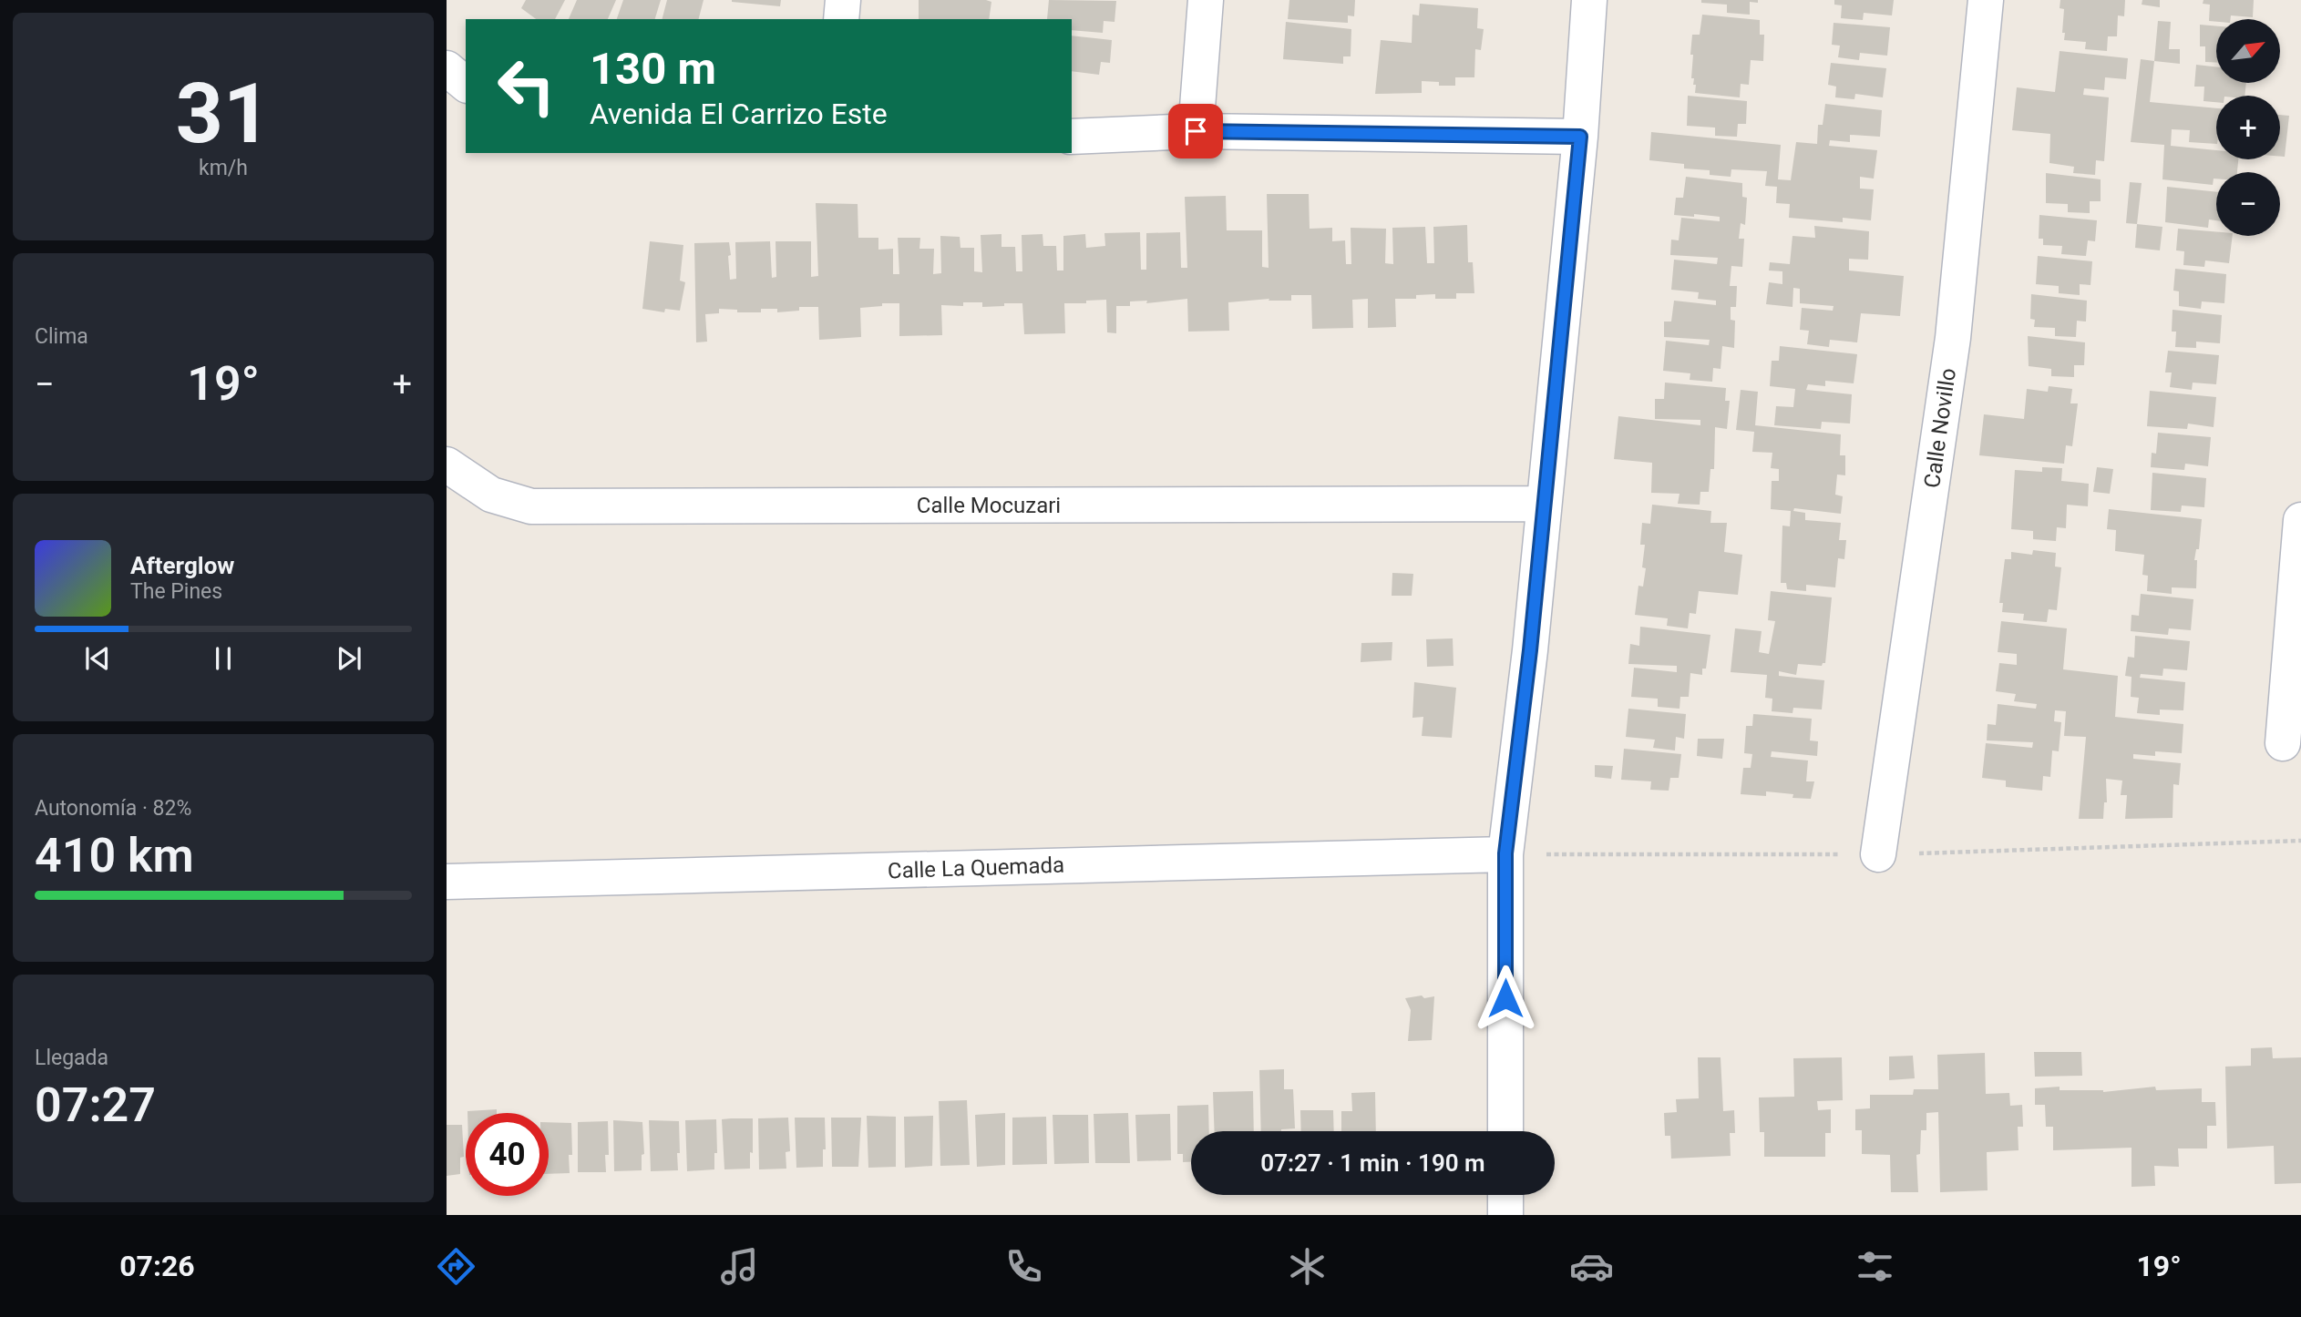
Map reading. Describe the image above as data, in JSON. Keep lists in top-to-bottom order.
{
  "streets": {
    "street": ["Calle Novillo", "Calle Mocuzari", "Calle La Quemada"]
  },
  "north": "top right",
  "page": {
    "tile": [
      ["31", "km/h"],
      "Clima",
      ["Autonomía · 82%", "410 km"],
      ["Llegada", "07:27"]
    ],
    "map_buttons": ["+", "−"],
    "turn": ["130 m", "Avenida El Carrizo Este"],
    "heat": ["−", "19°", "+"],
    "song": ["Afterglow", "The Pines"],
    "limit": "40",
    "trip": "07:27 · 1 min · 190 m",
    "tabs": ["07:26", "19°"]
  }
}
